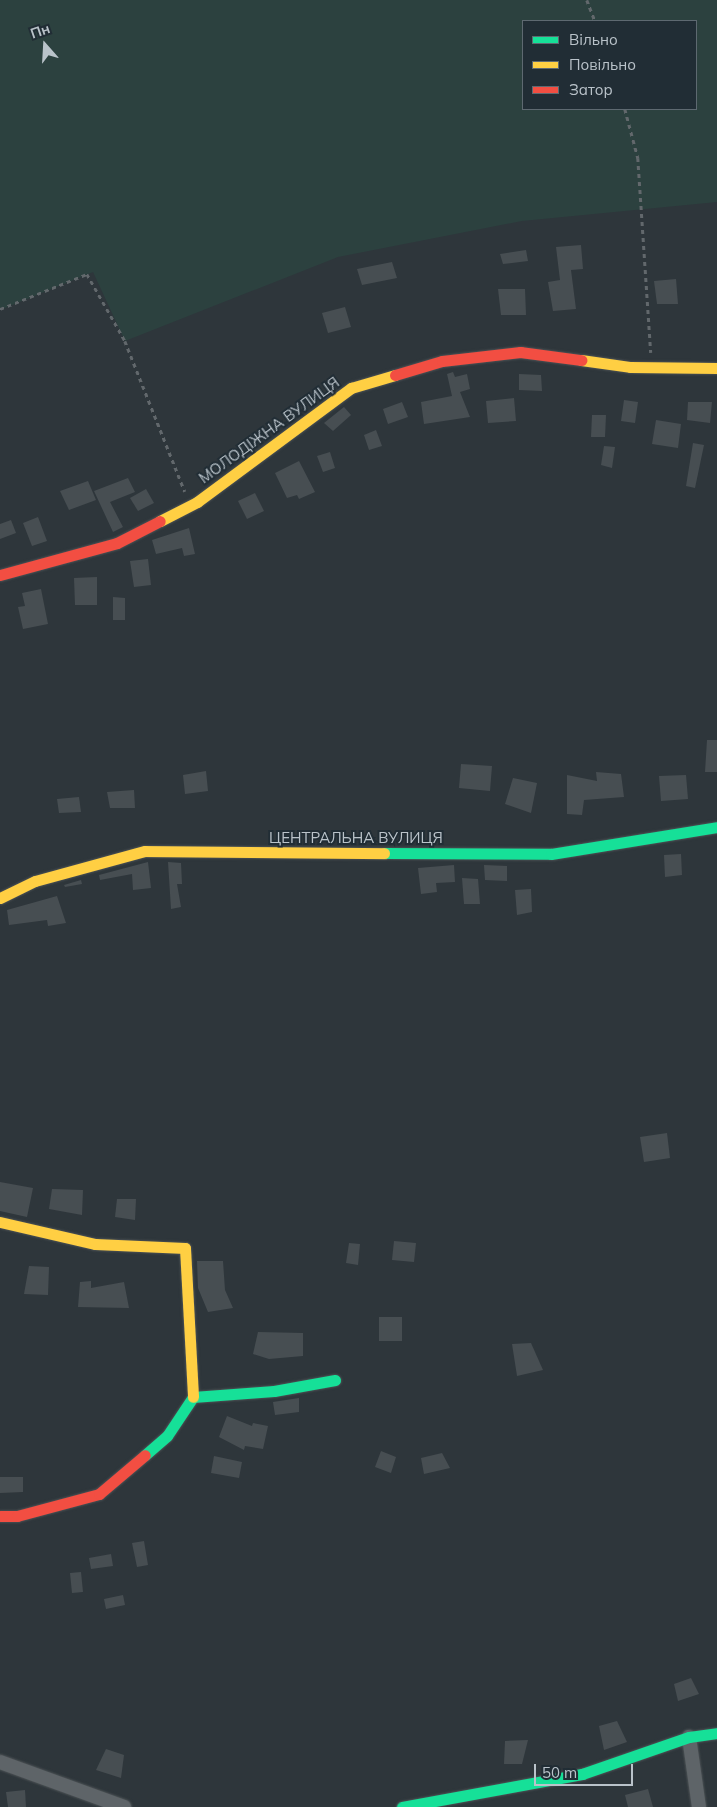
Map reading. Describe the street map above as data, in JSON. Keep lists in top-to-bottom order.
{
  "streets": {
    "street": ["МОЛОДІЖНА ВУЛИЦЯ", "ЦЕНТРАЛЬНА ВУЛИЦЯ"]
  },
  "legend": ["Вільно", "Повільно", "Затор"],
  "scale_bar": "50 m",
  "north": "top"
}
